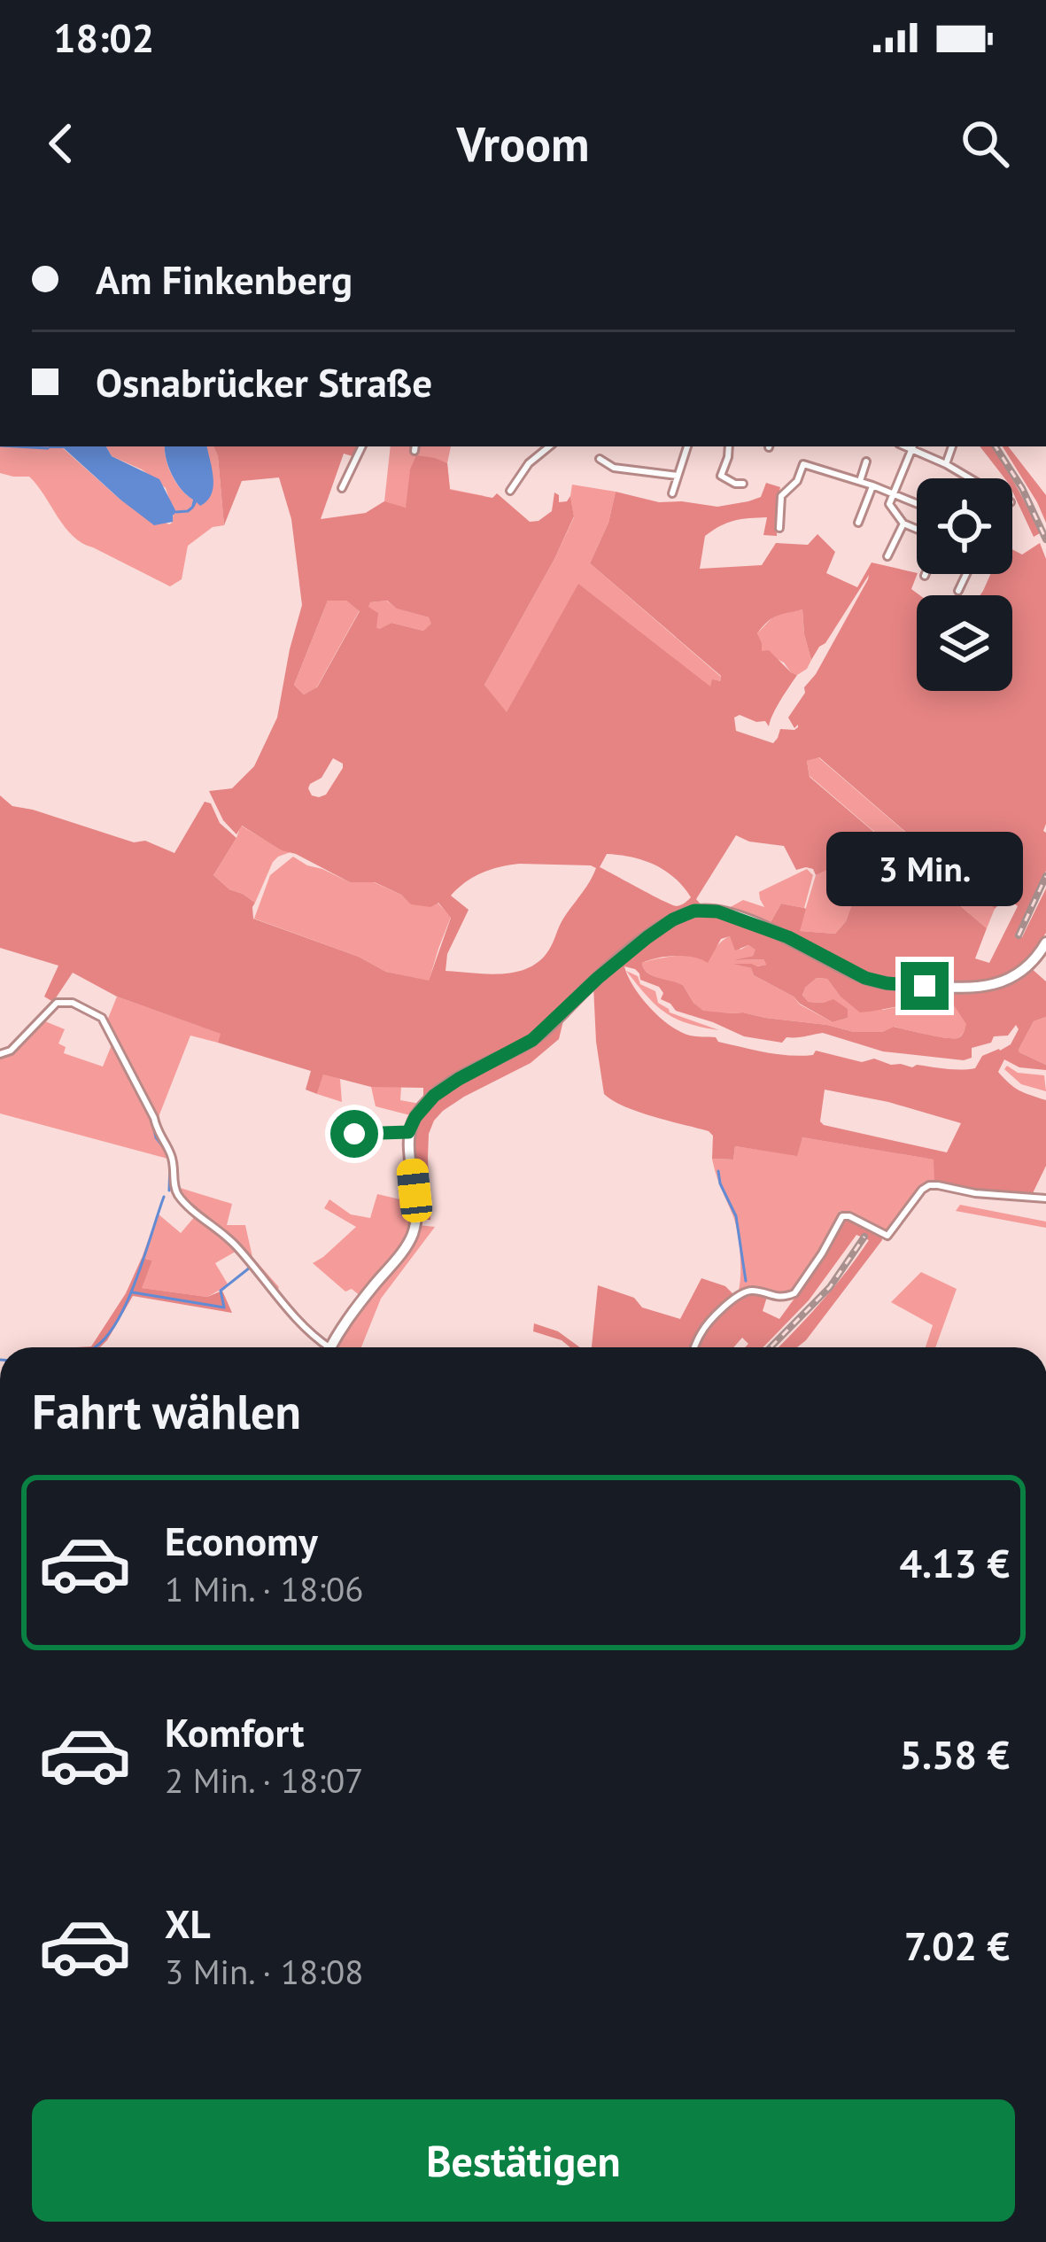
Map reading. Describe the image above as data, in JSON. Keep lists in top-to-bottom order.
{
  "page": {
    "status": "18:02",
    "header": "Vroom",
    "banner": ["Am Finkenberg", "Osnabrücker Straße"],
    "bubble": "3 Min.",
    "heading": "Fahrt wählen",
    "list": [
      {
        "name": "Economy",
        "note": "1 Min. · 18:06",
        "value": "4.13 €"
      },
      {
        "name": "Komfort",
        "note": "2 Min. · 18:07",
        "value": "5.58 €"
      },
      {
        "name": "XL",
        "note": "3 Min. · 18:08",
        "value": "7.02 €"
      }
    ],
    "buttons": "Bestätigen"
  }
}
